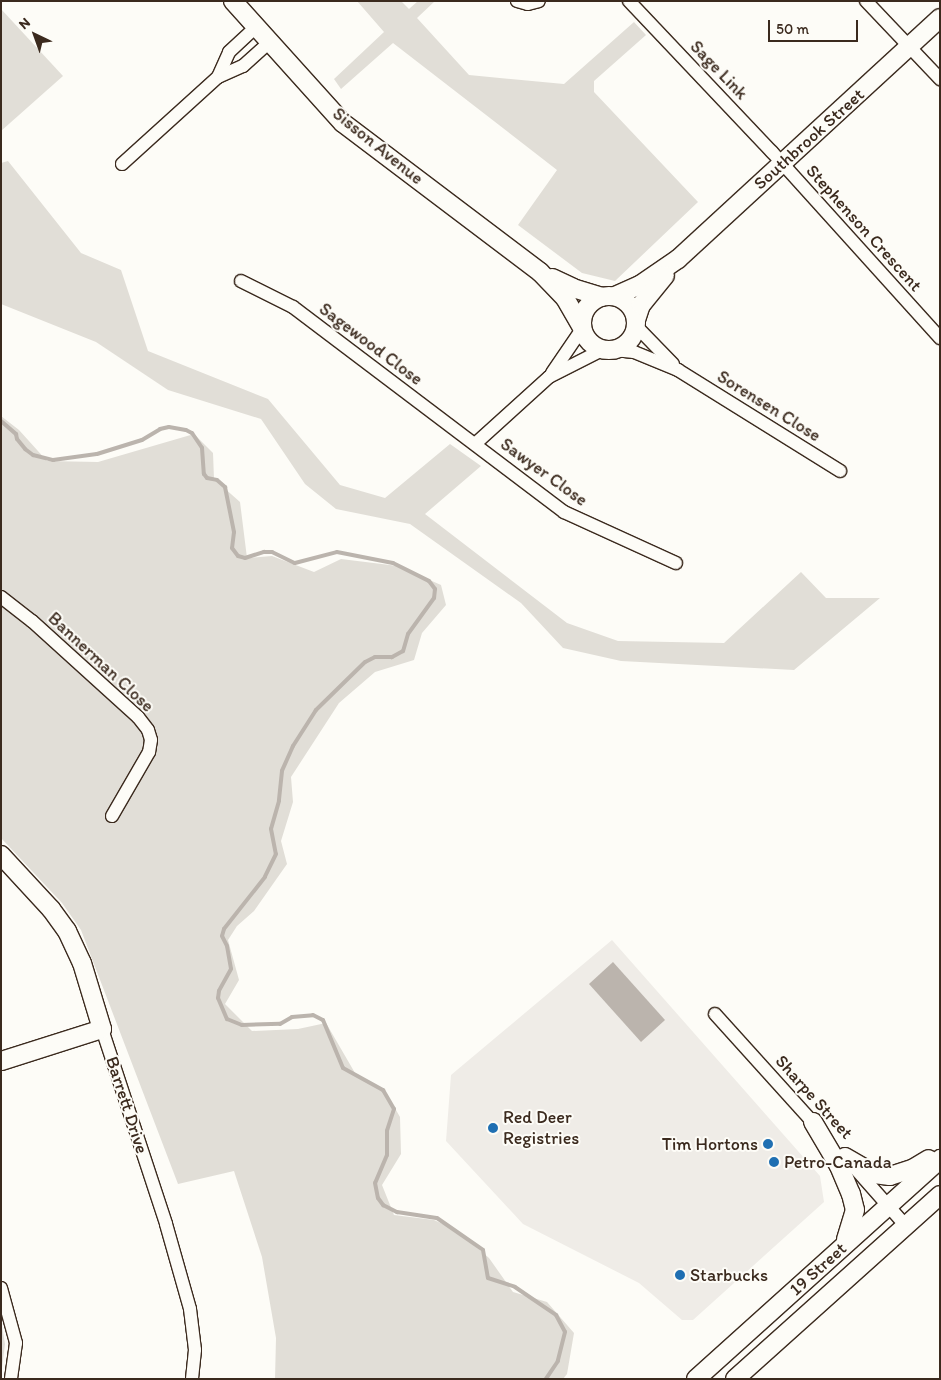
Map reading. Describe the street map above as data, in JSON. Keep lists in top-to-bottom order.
{
  "streets": {
    "street": [
      "Sage Link",
      "Southbrook Street",
      "Sisson Avenue",
      "Stephenson Crescent",
      "Sagewood Close",
      "Sorensen Close",
      "Sawyer Close",
      "Bannerman Close",
      "Sharpe Street",
      "Barrett Drive",
      "19 Street"
    ]
  },
  "crossings": [
    ["Sage Link", "Southbrook Street"],
    ["Sage Link", "Stephenson Crescent"],
    ["Southbrook Street", "Sisson Avenue"],
    ["Southbrook Street", "Stephenson Crescent"],
    ["Southbrook Street", "Sorensen Close"],
    ["Sisson Avenue", "Sorensen Close"],
    ["Sagewood Close", "Sawyer Close"],
    ["Sharpe Street", "19 Street"]
  ],
  "places": [
    "Red Deer Registries",
    "Tim Hortons",
    "Petro-Canada",
    "Starbucks"
  ],
  "scale_bar": "50 m",
  "north": "top left"
}
